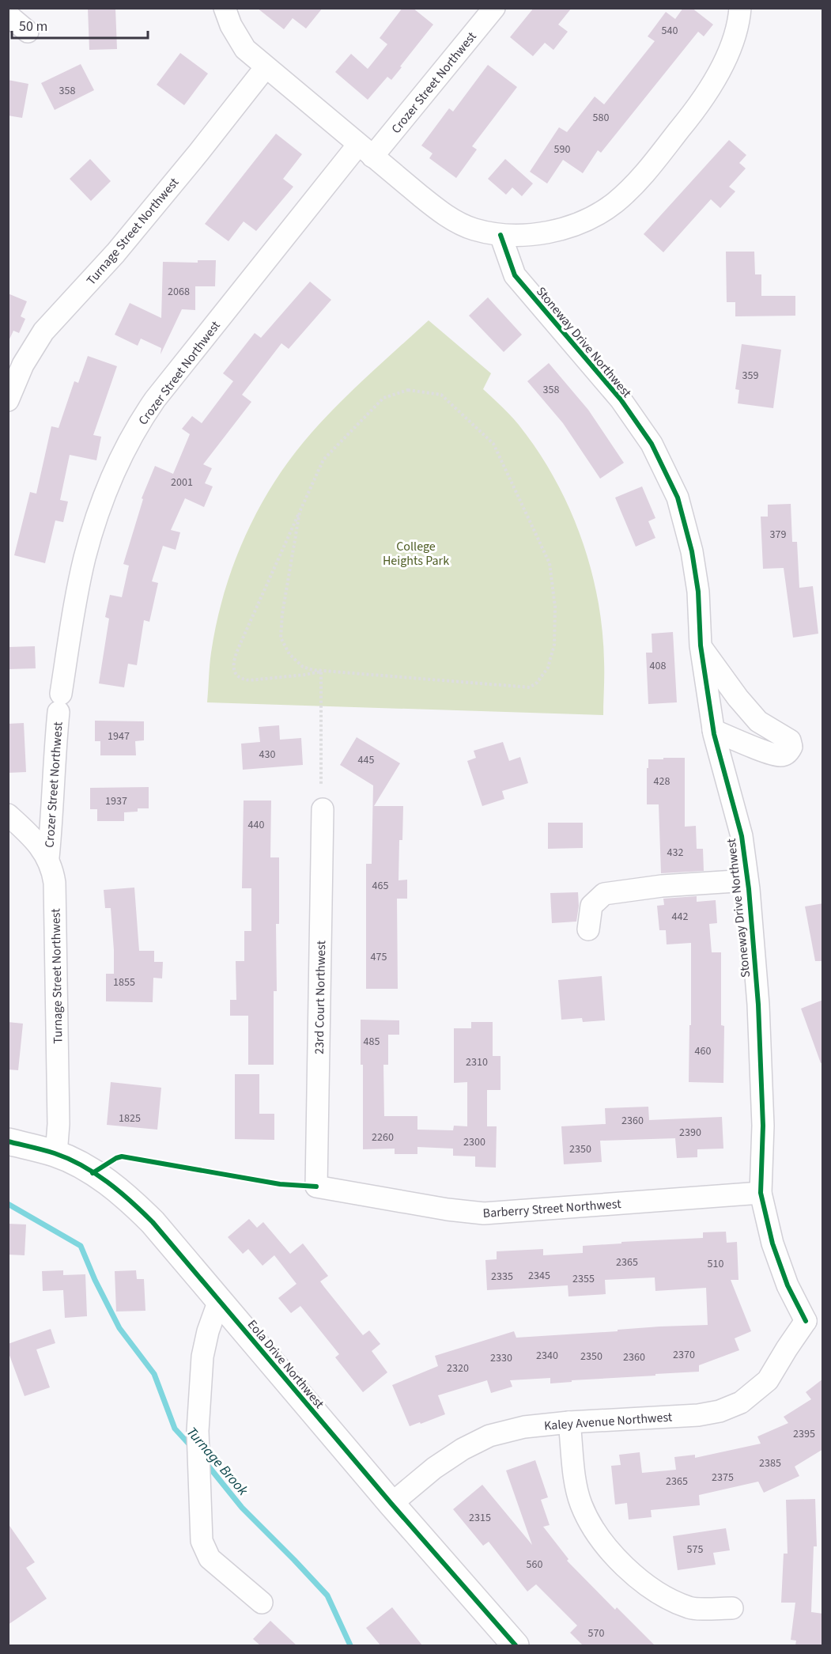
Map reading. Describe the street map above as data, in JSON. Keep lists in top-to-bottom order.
{
  "streets": {
    "main road": ["Eola Drive Northwest"],
    "street": [
      "Crozer Street Northwest",
      "Turnage Street Northwest",
      "Stoneway Drive Northwest",
      "23rd Court Northwest",
      "Barberry Street Northwest",
      "Kaley Avenue Northwest"
    ]
  },
  "crossings": [
    ["Crozer Street Northwest", "Turnage Street Northwest"],
    ["Turnage Street Northwest", "Eola Drive Northwest"],
    ["Stoneway Drive Northwest", "Barberry Street Northwest"],
    ["Stoneway Drive Northwest", "Kaley Avenue Northwest"],
    ["23rd Court Northwest", "Barberry Street Northwest"],
    ["Eola Drive Northwest", "Kaley Avenue Northwest"]
  ],
  "water": ["Turnage Brook"],
  "parks": ["College Heights Park"],
  "house_numbers": [
    "540",
    "358",
    "580",
    "590",
    "2068",
    "359",
    "358",
    "2001",
    "379",
    "408",
    "1947",
    "430",
    "445",
    "428",
    "1937",
    "440",
    "432",
    "465",
    "442",
    "475",
    "1855",
    "485",
    "460",
    "2310",
    "1825",
    "2360",
    "2390",
    "2260",
    "2300",
    "2350",
    "2365",
    "510",
    "2345",
    "2335",
    "2355",
    "2370",
    "2340",
    "2350",
    "2360",
    "2330",
    "2320",
    "2395",
    "2385",
    "2375",
    "2365",
    "2315",
    "575",
    "560",
    "570"
  ],
  "scale_bar": "50 m"
}
